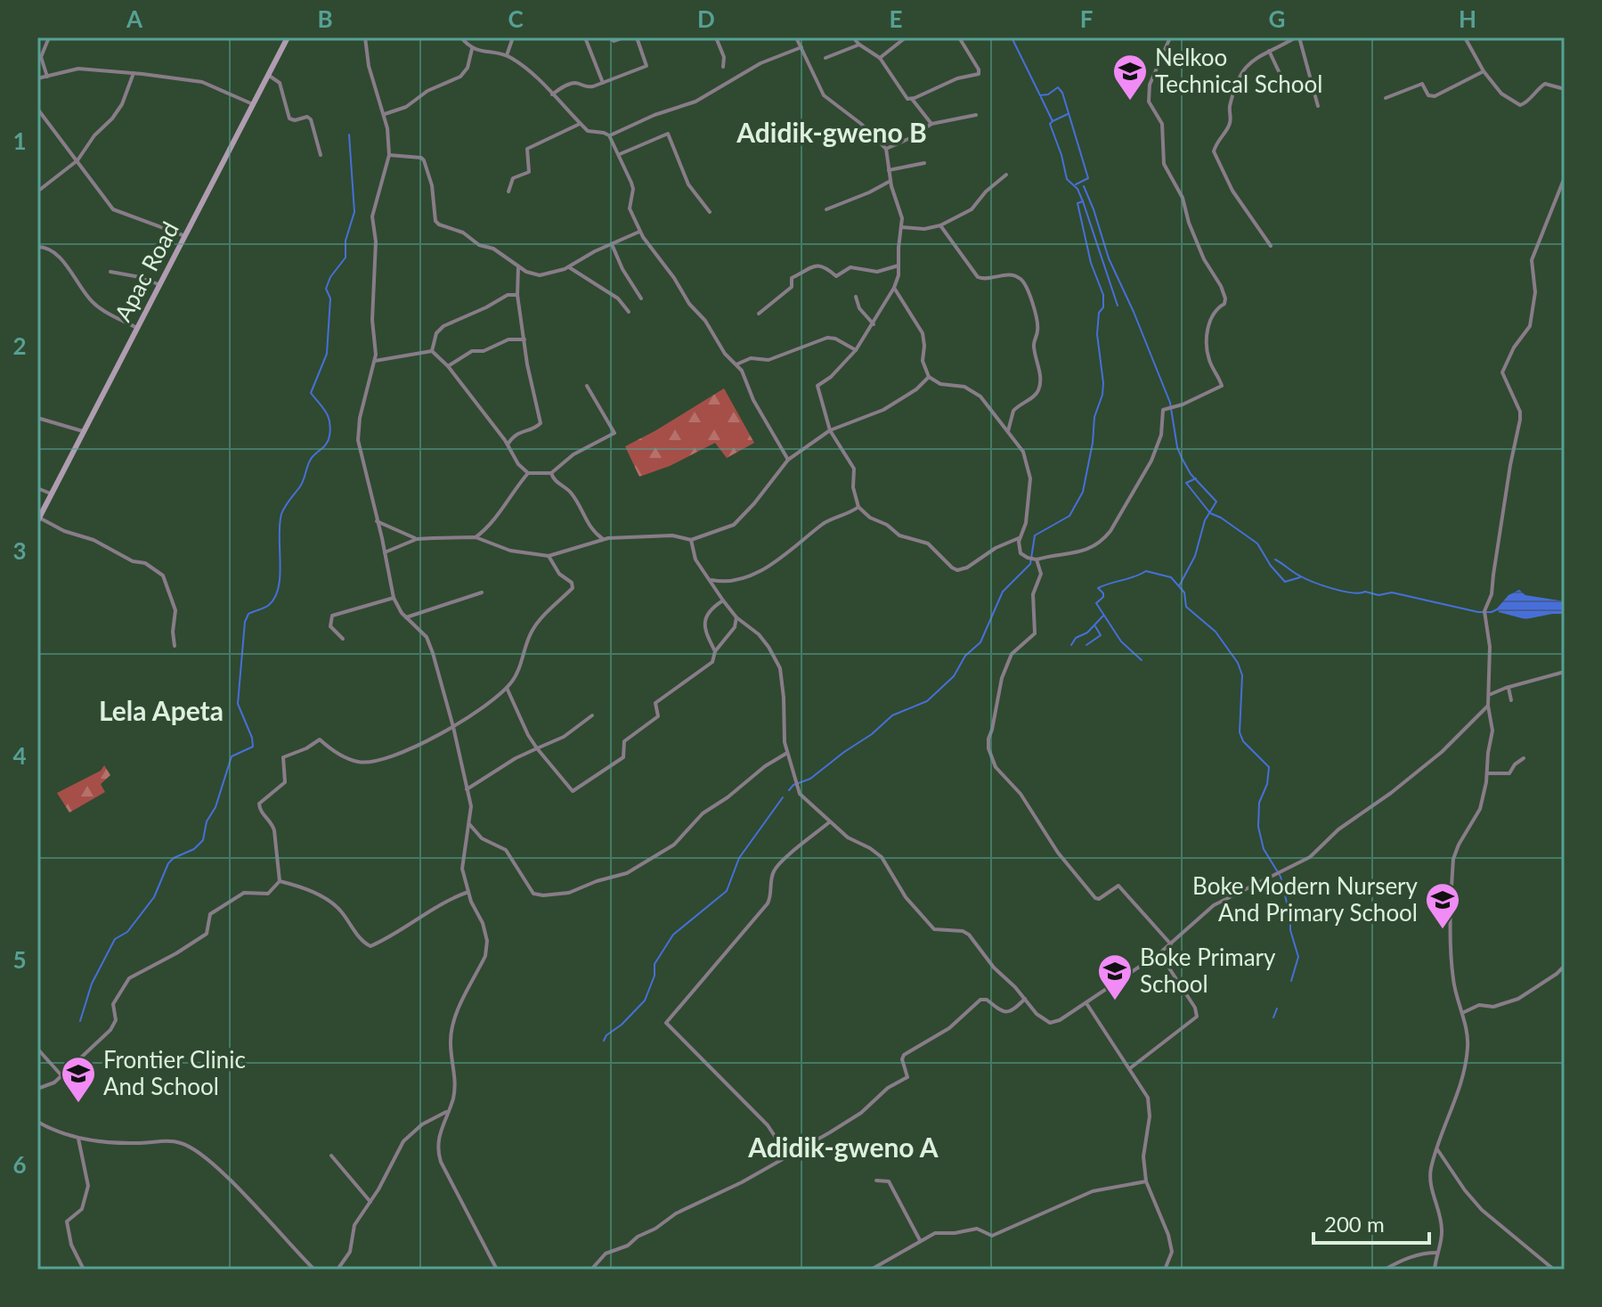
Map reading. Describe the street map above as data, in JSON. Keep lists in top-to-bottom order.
{
  "streets": {
    "main road": ["Apac Road"]
  },
  "districts": ["Adidik-gweno B", "Lela Apeta", "Adidik-gweno A"],
  "places": {
    "school or university": [
      "Nelkoo Technical School",
      "Boke Modern Nursery And Primary School",
      "Boke Primary School",
      "Frontier Clinic And School"
    ]
  },
  "scale_bar": "200 m",
  "grid": {
    "columns": [
      "A",
      "B",
      "C",
      "D",
      "E",
      "F",
      "G",
      "H"
    ],
    "rows": [
      "1",
      "2",
      "3",
      "4",
      "5",
      "6"
    ]
  }
}
